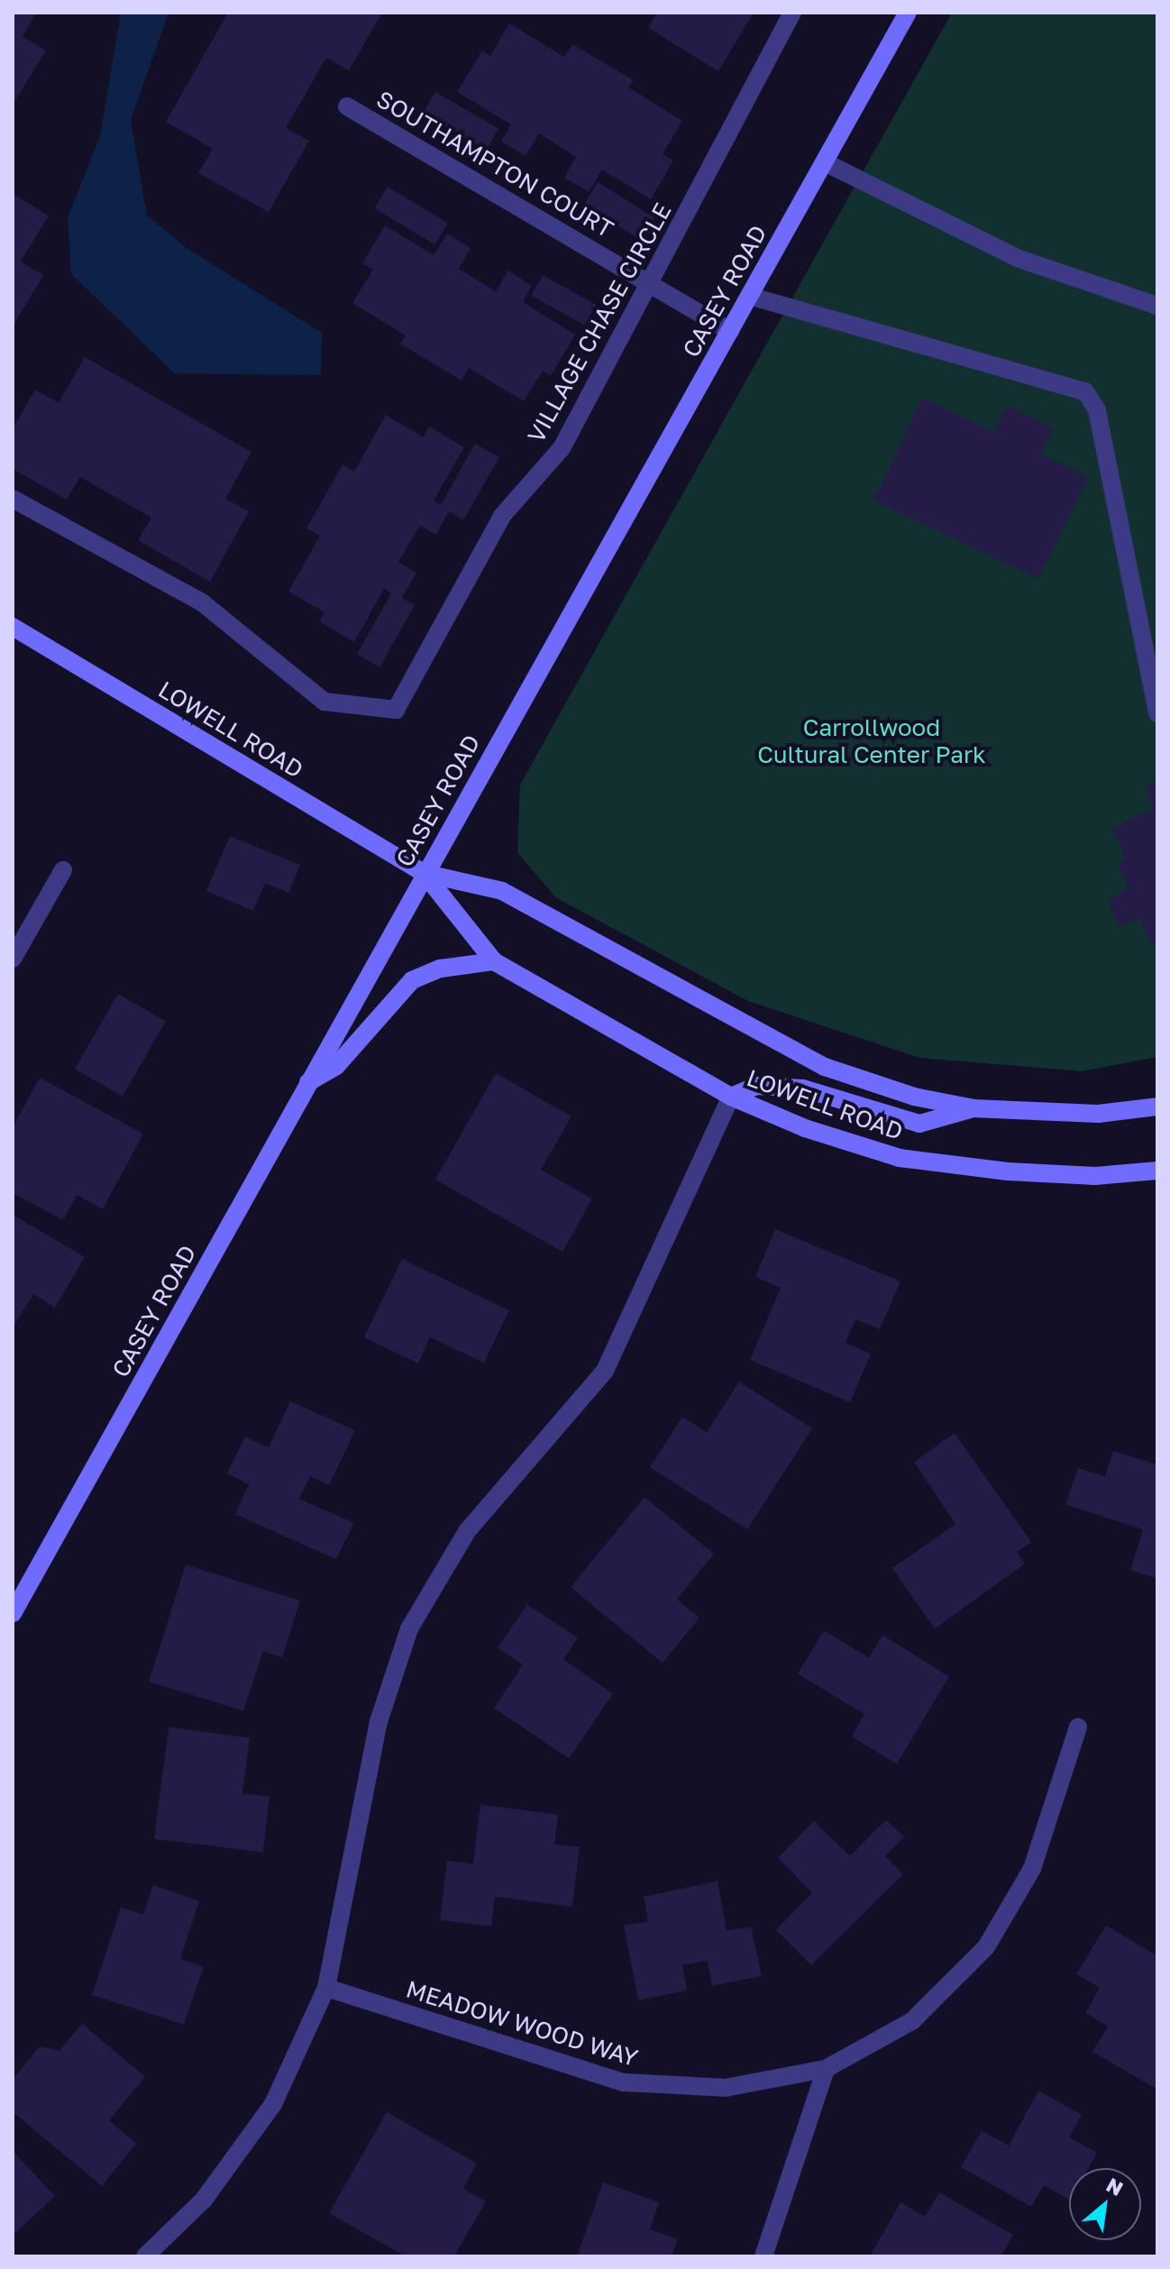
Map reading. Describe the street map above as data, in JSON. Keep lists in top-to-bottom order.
{
  "streets": {
    "street": [
      "SOUTHAMPTON COURT",
      "CASEY ROAD",
      "VILLAGE CHASE CIRCLE",
      "LOWELL ROAD",
      "MEADOW WOOD WAY"
    ]
  },
  "crossings": [
    ["SOUTHAMPTON COURT", "CASEY ROAD"],
    ["SOUTHAMPTON COURT", "VILLAGE CHASE CIRCLE"],
    ["CASEY ROAD", "LOWELL ROAD"]
  ],
  "parks": ["Carrollwood Cultural Center Park"],
  "north": "top right"
}
